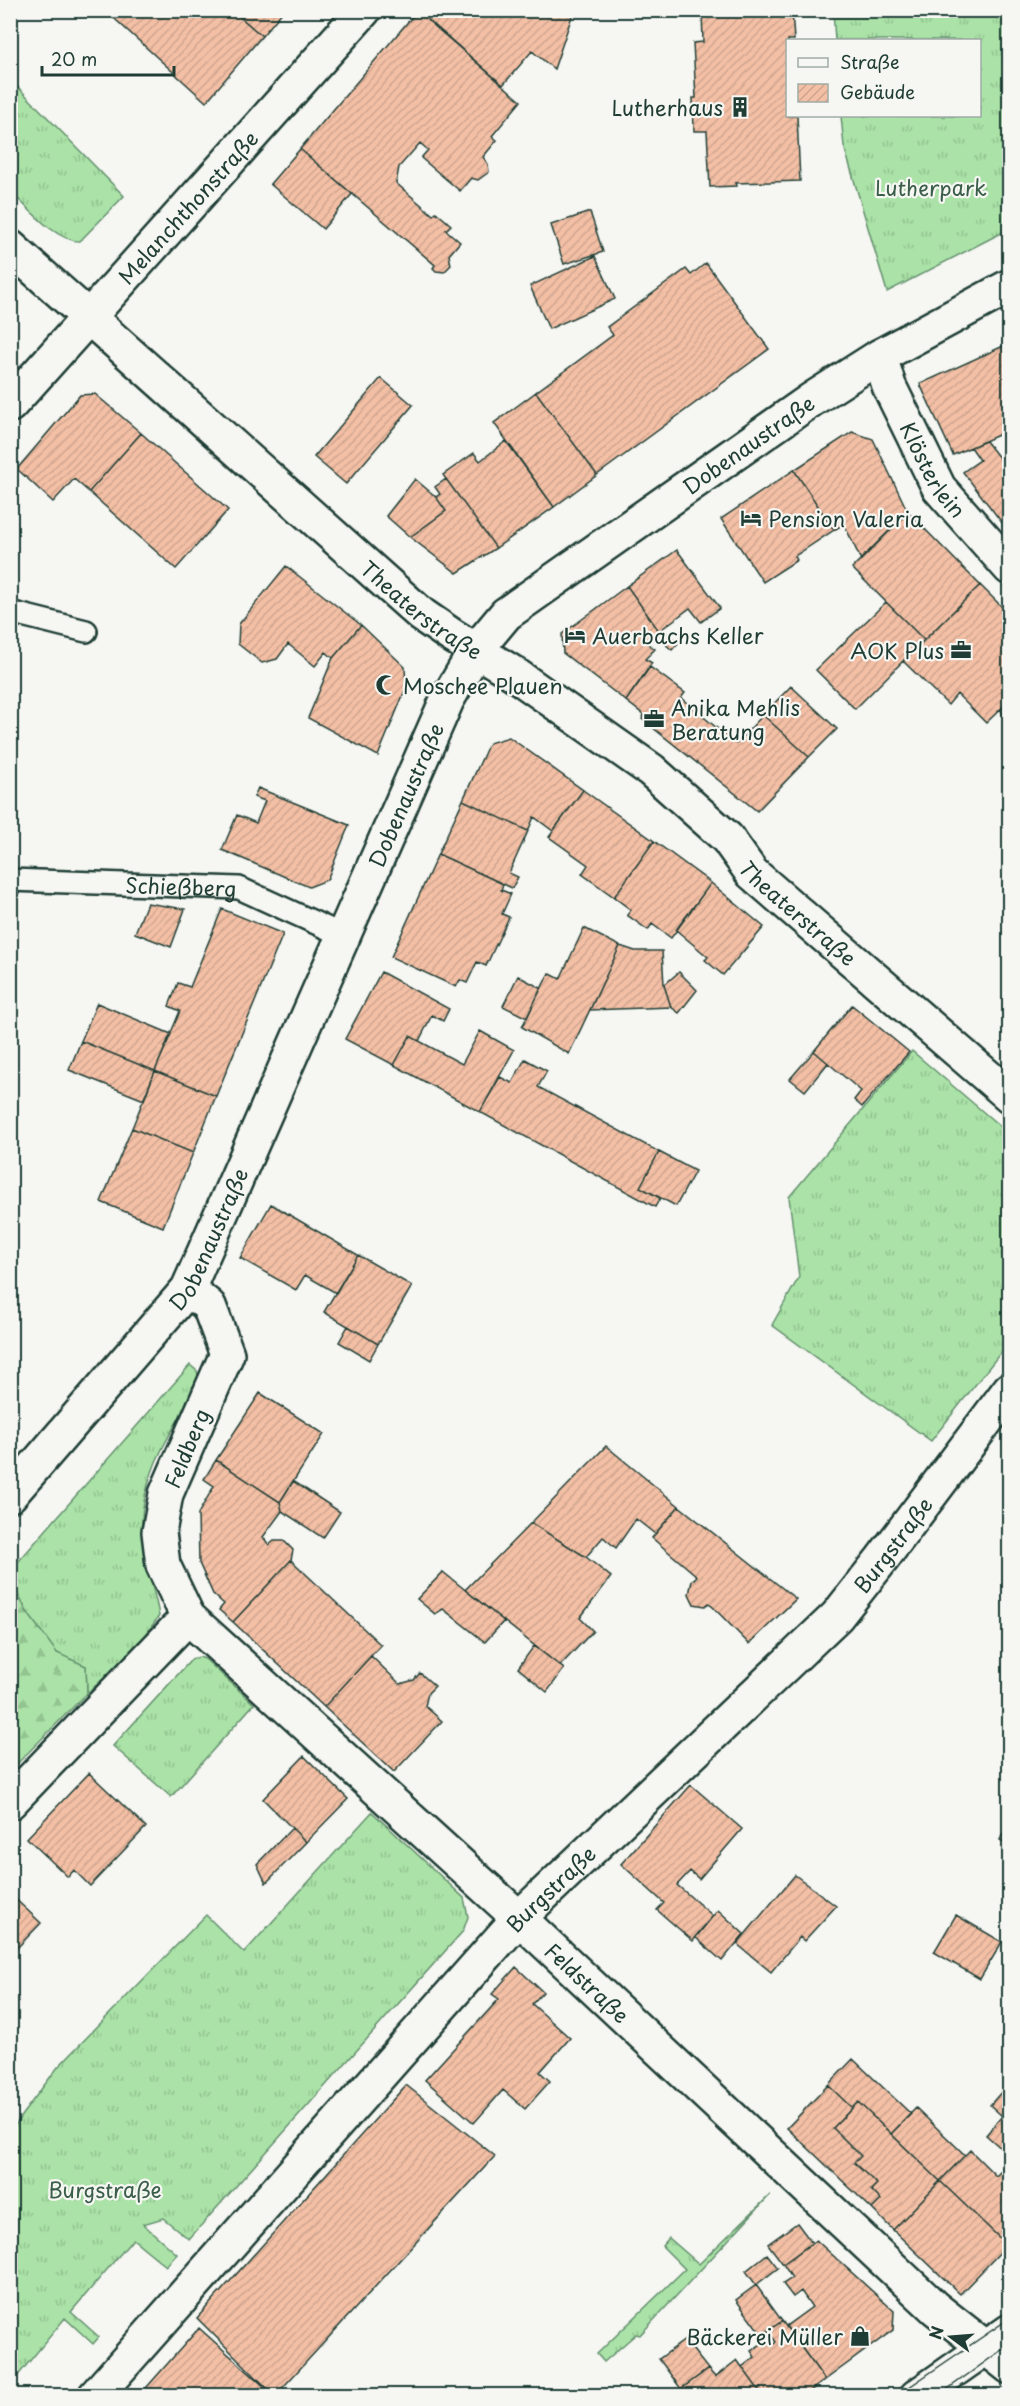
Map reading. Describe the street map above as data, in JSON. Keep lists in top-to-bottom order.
{
  "streets": {
    "street": [
      "Melanchthonstraße",
      "Dobenaustraße",
      "Klösterlein",
      "Theaterstraße",
      "Feldberg",
      "Burgstraße",
      "Feldstraße"
    ],
    "lane": ["Schießberg"]
  },
  "crossings": [
    ["Melanchthonstraße", "Theaterstraße"],
    ["Dobenaustraße", "Klösterlein"],
    ["Dobenaustraße", "Theaterstraße"],
    ["Dobenaustraße", "Schießberg"],
    ["Dobenaustraße", "Feldberg"],
    ["Feldberg", "Feldstraße"],
    ["Burgstraße", "Feldstraße"]
  ],
  "parks": ["Lutherpark", "Burgstraße"],
  "places": {
    "building": ["Lutherhaus"],
    "hotel": ["Pension Valeria", "Auerbachs Keller"],
    "office": ["AOK Plus", "Anika Mehlis Beratung"],
    "mosque": ["Moschee Plauen"],
    "shop": ["Bäckerei Müller"]
  },
  "legend": ["Straße", "Gebäude"],
  "scale_bar": "20 m",
  "north": "left"
}
